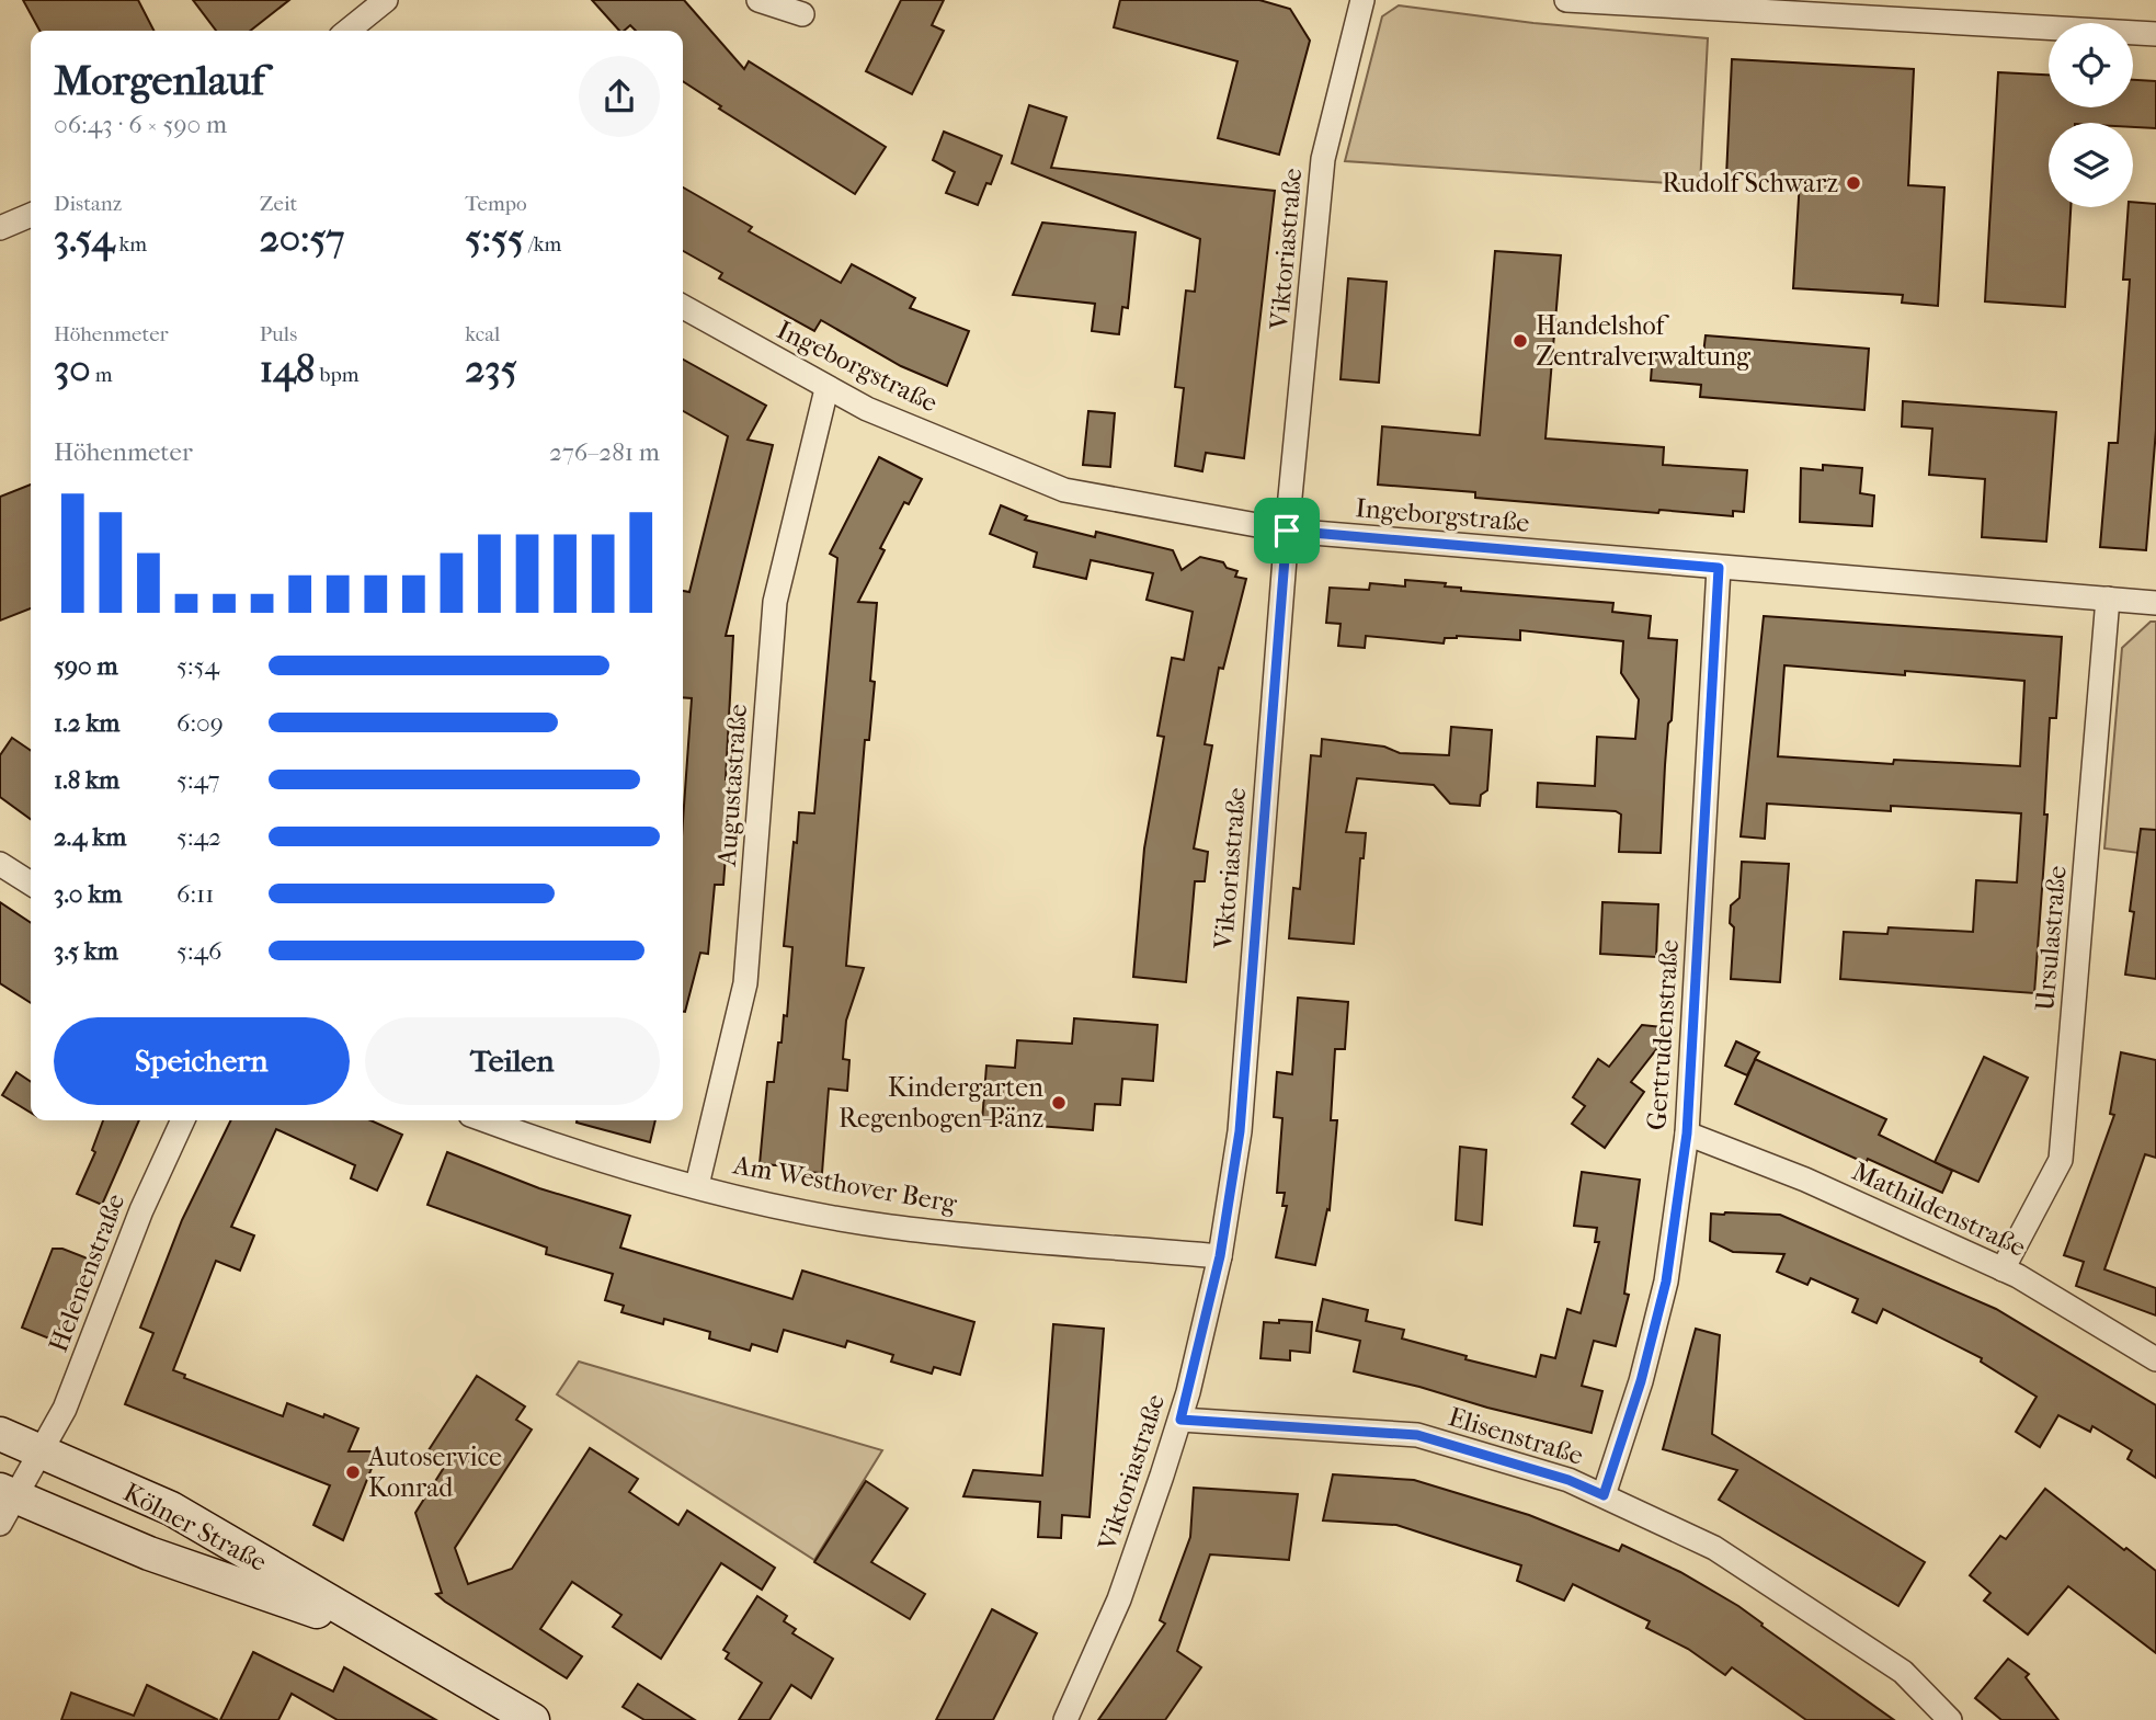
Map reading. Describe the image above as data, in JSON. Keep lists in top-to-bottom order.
{
  "streets": {
    "main road": ["Kölner Straße"],
    "street": [
      "Viktoriastraße",
      "Ingeborgstraße",
      "Augustastraße",
      "Ursulastraße",
      "Gertrudenstraße",
      "Am Westhover Berg",
      "Mathildenstraße",
      "Helenenstraße",
      "Elisenstraße"
    ]
  },
  "crossings": [
    ["Viktoriastraße", "Ingeborgstraße"],
    ["Viktoriastraße", "Am Westhover Berg"],
    ["Viktoriastraße", "Elisenstraße"],
    ["Ingeborgstraße", "Augustastraße"],
    ["Ingeborgstraße", "Ursulastraße"],
    ["Ingeborgstraße", "Gertrudenstraße"],
    ["Augustastraße", "Am Westhover Berg"],
    ["Ursulastraße", "Mathildenstraße"],
    ["Gertrudenstraße", "Mathildenstraße"],
    ["Gertrudenstraße", "Elisenstraße"],
    ["Helenenstraße", "Kölner Straße"]
  ],
  "places": [
    "Rudolf Schwarz",
    "Handelshof Zentralverwaltung",
    "Kindergarten Regenbogen-Pänz",
    "Autoservice Konrad"
  ],
  "page": {
    "heading": ["Morgenlauf", "06:43 · 6 × 590 m"],
    "stats": [
      ["Distanz", "3.54 km"],
      ["Zeit", "20:57"],
      ["Tempo", "5:55 /km"],
      ["Höhenmeter", "30 m"],
      ["Puls", "148 bpm"],
      ["kcal", "235"]
    ],
    "chart": ["Höhenmeter", "276–281 m"],
    "list": [
      {
        "name": "590 m",
        "note": "5:54"
      },
      {
        "name": "1.2 km",
        "note": "6:09"
      },
      {
        "name": "1.8 km",
        "note": "5:47"
      },
      {
        "name": "2.4 km",
        "note": "5:42"
      },
      {
        "name": "3.0 km",
        "note": "6:11"
      },
      {
        "name": "3.5 km",
        "note": "5:46"
      }
    ],
    "buttons": ["Speichern", "Teilen"]
  }
}
